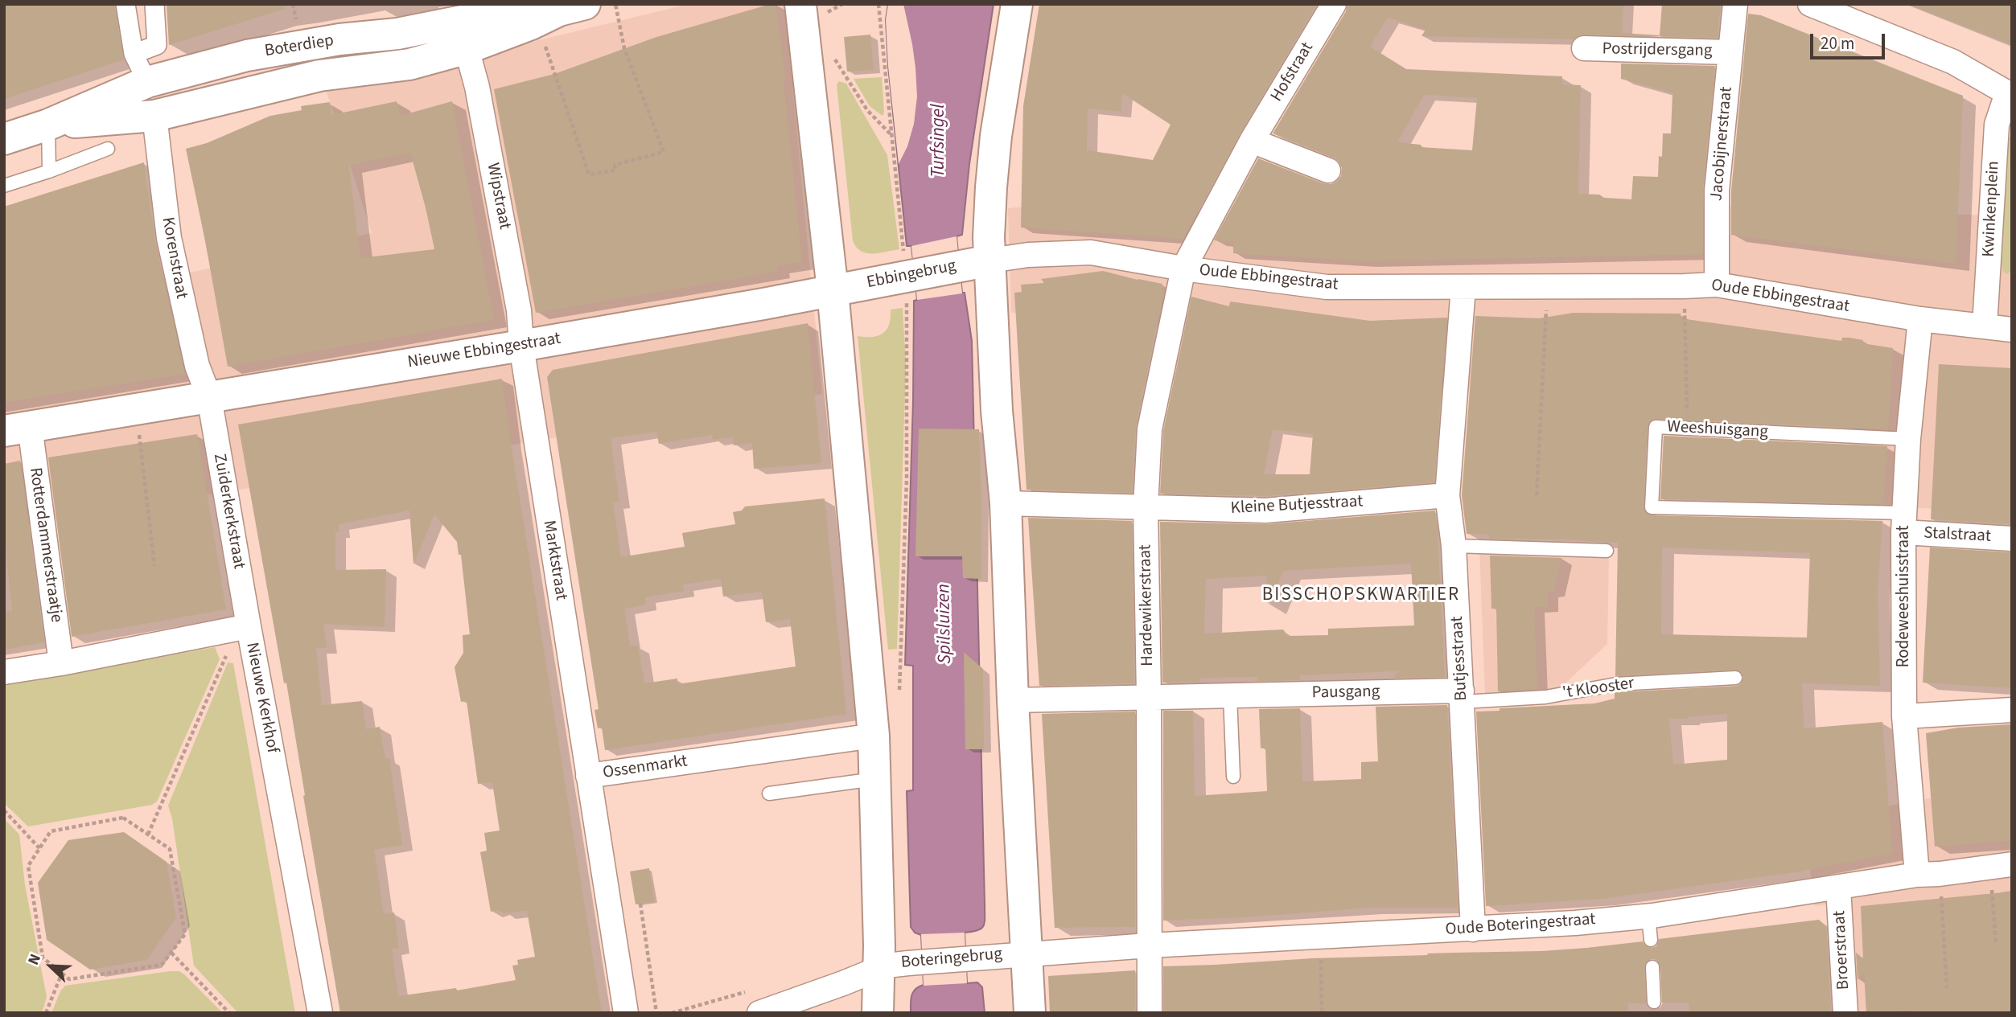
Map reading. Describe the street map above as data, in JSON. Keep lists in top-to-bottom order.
{
  "streets": {
    "street": [
      "Boterdiep",
      "Postrijdersgang",
      "Hofstraat",
      "Jacobijnerstraat",
      "Wipstraat",
      "Kwinkenplein",
      "Korenstraat",
      "Ebbingebrug",
      "Oude Ebbingestraat",
      "Nieuwe Ebbingestraat",
      "Kleine Butjesstraat",
      "Zuiderkerkstraat",
      "Stalstraat",
      "Rotterdammerstraatje",
      "Marktstraat",
      "Rodeweeshuisstraat",
      "Hardewikerstraat",
      "Butjesstraat",
      "Pausgang",
      "Nieuwe Kerkhof",
      "Ossenmarkt",
      "Oude Boteringestraat",
      "Broerstraat",
      "Boteringebrug"
    ],
    "lane": ["Weeshuisgang", "'t Klooster"]
  },
  "crossings": [
    ["Boterdiep", "Wipstraat"],
    ["Boterdiep", "Korenstraat"],
    ["Postrijdersgang", "Jacobijnerstraat"],
    ["Hofstraat", "Oude Ebbingestraat"],
    ["Hofstraat", "Hardewikerstraat"],
    ["Jacobijnerstraat", "Oude Ebbingestraat"],
    ["Wipstraat", "Nieuwe Ebbingestraat"],
    ["Wipstraat", "Marktstraat"],
    ["Kwinkenplein", "Oude Ebbingestraat"],
    ["Korenstraat", "Nieuwe Ebbingestraat"],
    ["Korenstraat", "Zuiderkerkstraat"],
    ["Ebbingebrug", "Oude Ebbingestraat"],
    ["Ebbingebrug", "Nieuwe Ebbingestraat"],
    ["Oude Ebbingestraat", "Rodeweeshuisstraat"],
    ["Oude Ebbingestraat", "Hardewikerstraat"],
    ["Oude Ebbingestraat", "Butjesstraat"],
    ["Nieuwe Ebbingestraat", "Zuiderkerkstraat"],
    ["Nieuwe Ebbingestraat", "Rotterdammerstraatje"],
    ["Nieuwe Ebbingestraat", "Marktstraat"],
    ["Weeshuisgang", "Stalstraat"],
    ["Weeshuisgang", "Rodeweeshuisstraat"],
    ["Kleine Butjesstraat", "Hardewikerstraat"],
    ["Kleine Butjesstraat", "Butjesstraat"],
    ["Zuiderkerkstraat", "Nieuwe Kerkhof"],
    ["Stalstraat", "Rodeweeshuisstraat"],
    ["Rotterdammerstraatje", "Nieuwe Kerkhof"],
    ["Marktstraat", "Ossenmarkt"],
    ["Rodeweeshuisstraat", "Oude Boteringestraat"],
    ["Hardewikerstraat", "Pausgang"],
    ["Hardewikerstraat", "Oude Boteringestraat"],
    ["Butjesstraat", "'t Klooster"],
    ["Butjesstraat", "Pausgang"],
    ["Butjesstraat", "Oude Boteringestraat"],
    ["'t Klooster", "Pausgang"],
    ["Oude Boteringestraat", "Broerstraat"],
    ["Oude Boteringestraat", "Boteringebrug"]
  ],
  "districts": ["BISSCHOPSKWARTIER"],
  "water": ["Turfsingel", "Spilsluizen"],
  "scale_bar": "20 m",
  "north": "top left"
}
